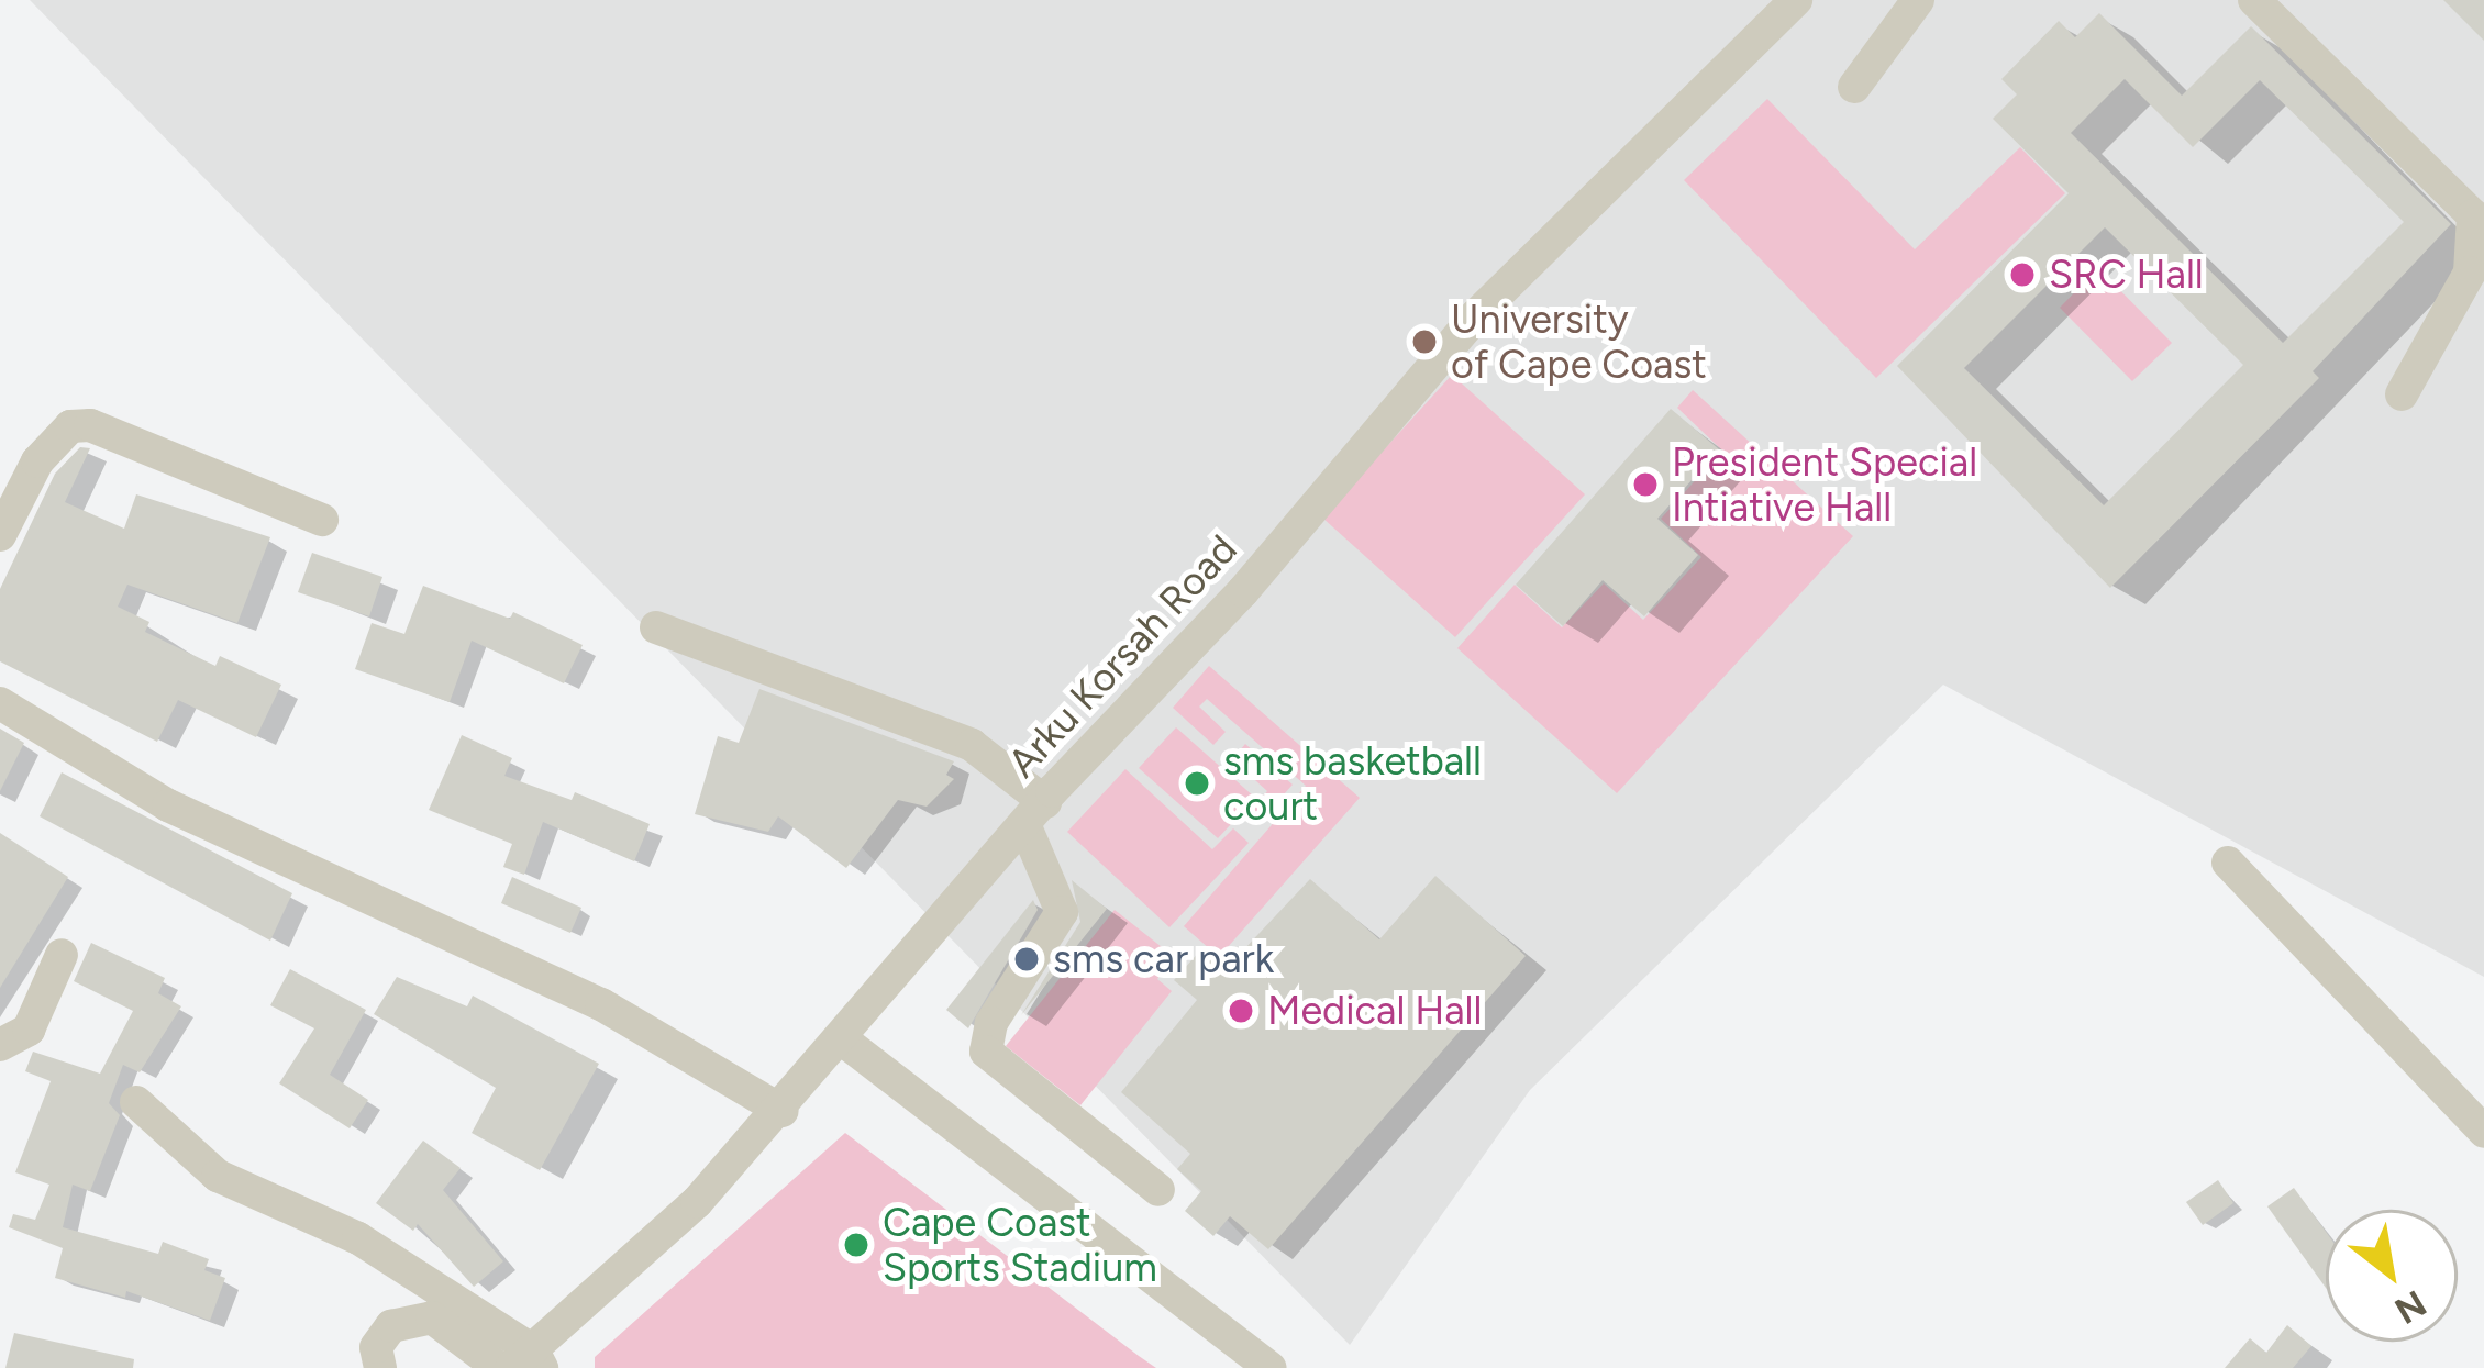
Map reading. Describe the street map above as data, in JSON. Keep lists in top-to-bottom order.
{
  "streets": {
    "street": ["Arku Korsah Road"]
  },
  "places": [
    "SRC Hall",
    "University of Cape Coast",
    "President Special Intiative Hall",
    "sms basketball court",
    "sms car park",
    "Medical Hall",
    "Cape Coast Sports Stadium"
  ],
  "north": "bottom right"
}
